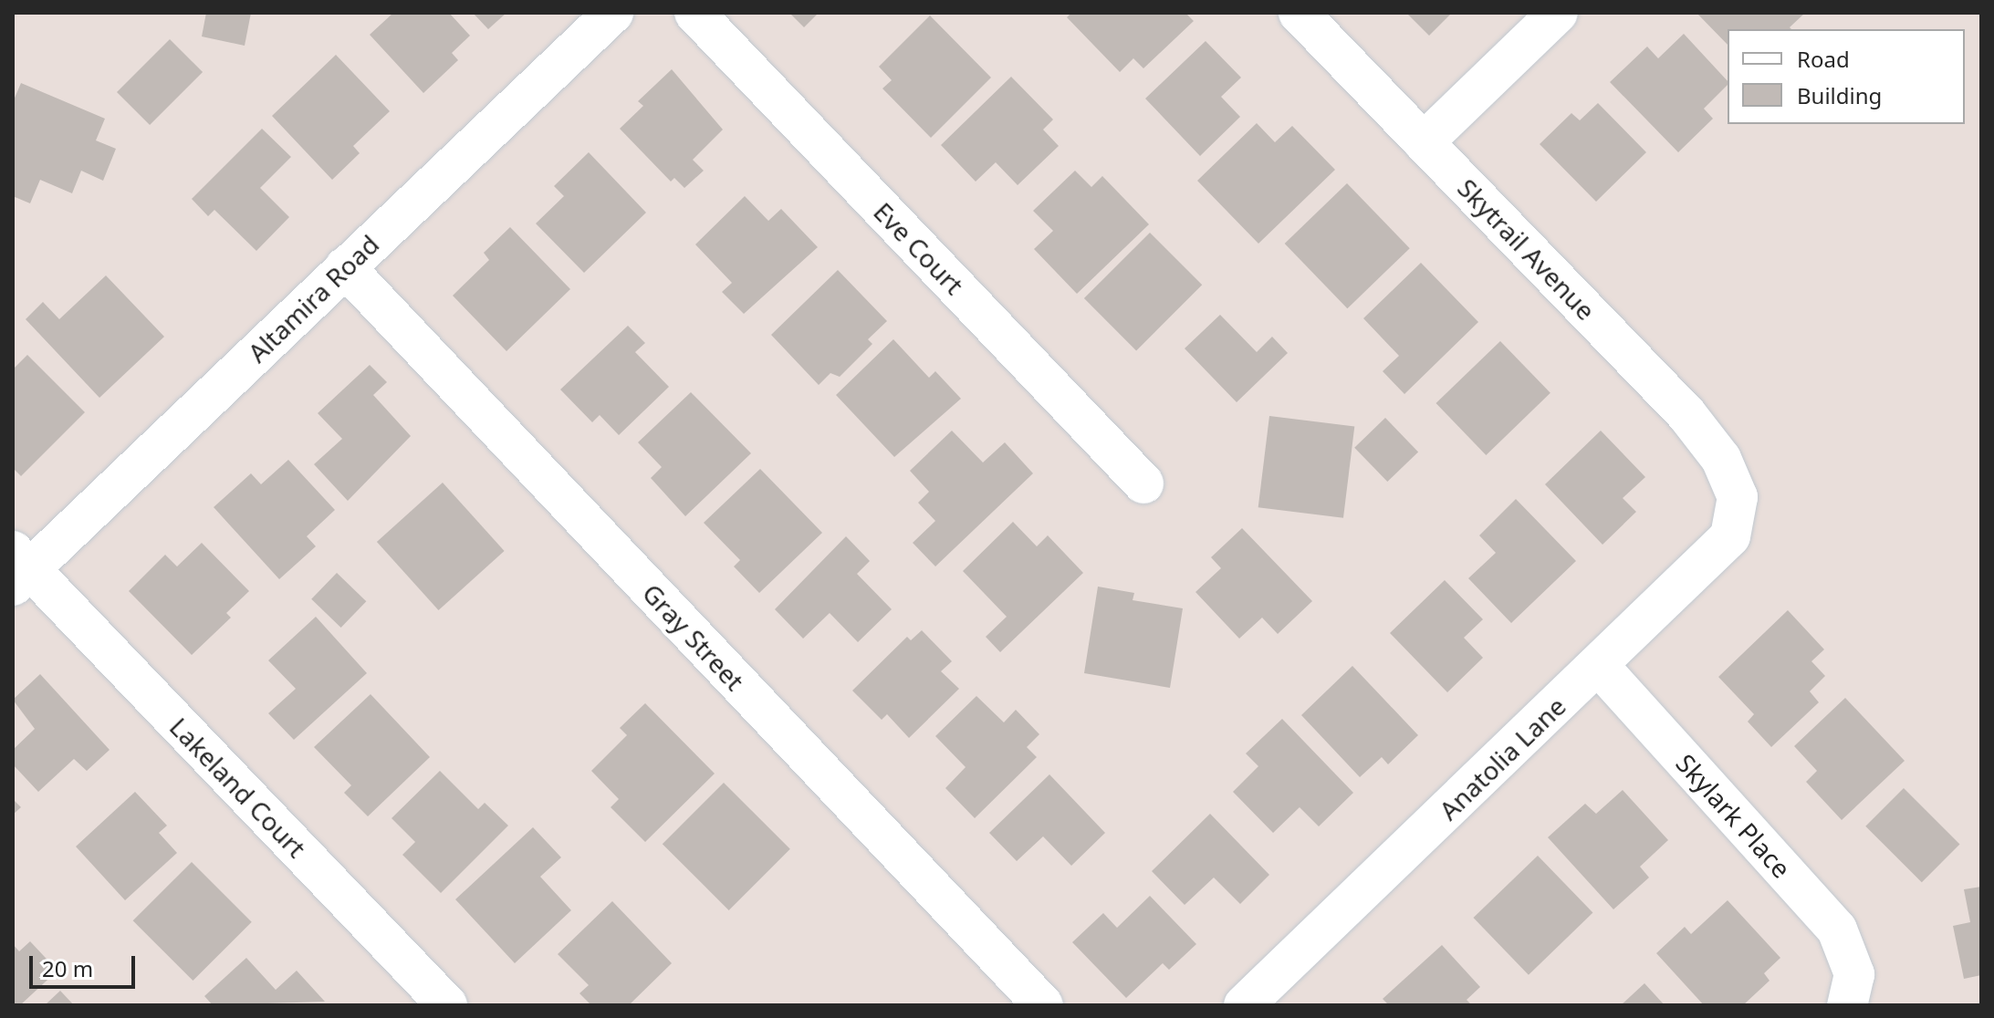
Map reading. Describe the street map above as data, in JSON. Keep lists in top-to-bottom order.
{
  "streets": {
    "street": [
      "Eve Court",
      "Skytrail Avenue",
      "Altamira Road",
      "Gray Street",
      "Anatolia Lane",
      "Lakeland Court",
      "Skylark Place"
    ]
  },
  "crossings": [
    ["Skytrail Avenue", "Anatolia Lane"],
    ["Altamira Road", "Gray Street"],
    ["Altamira Road", "Lakeland Court"],
    ["Anatolia Lane", "Skylark Place"]
  ],
  "legend": ["Road", "Building"],
  "scale_bar": "20 m"
}
